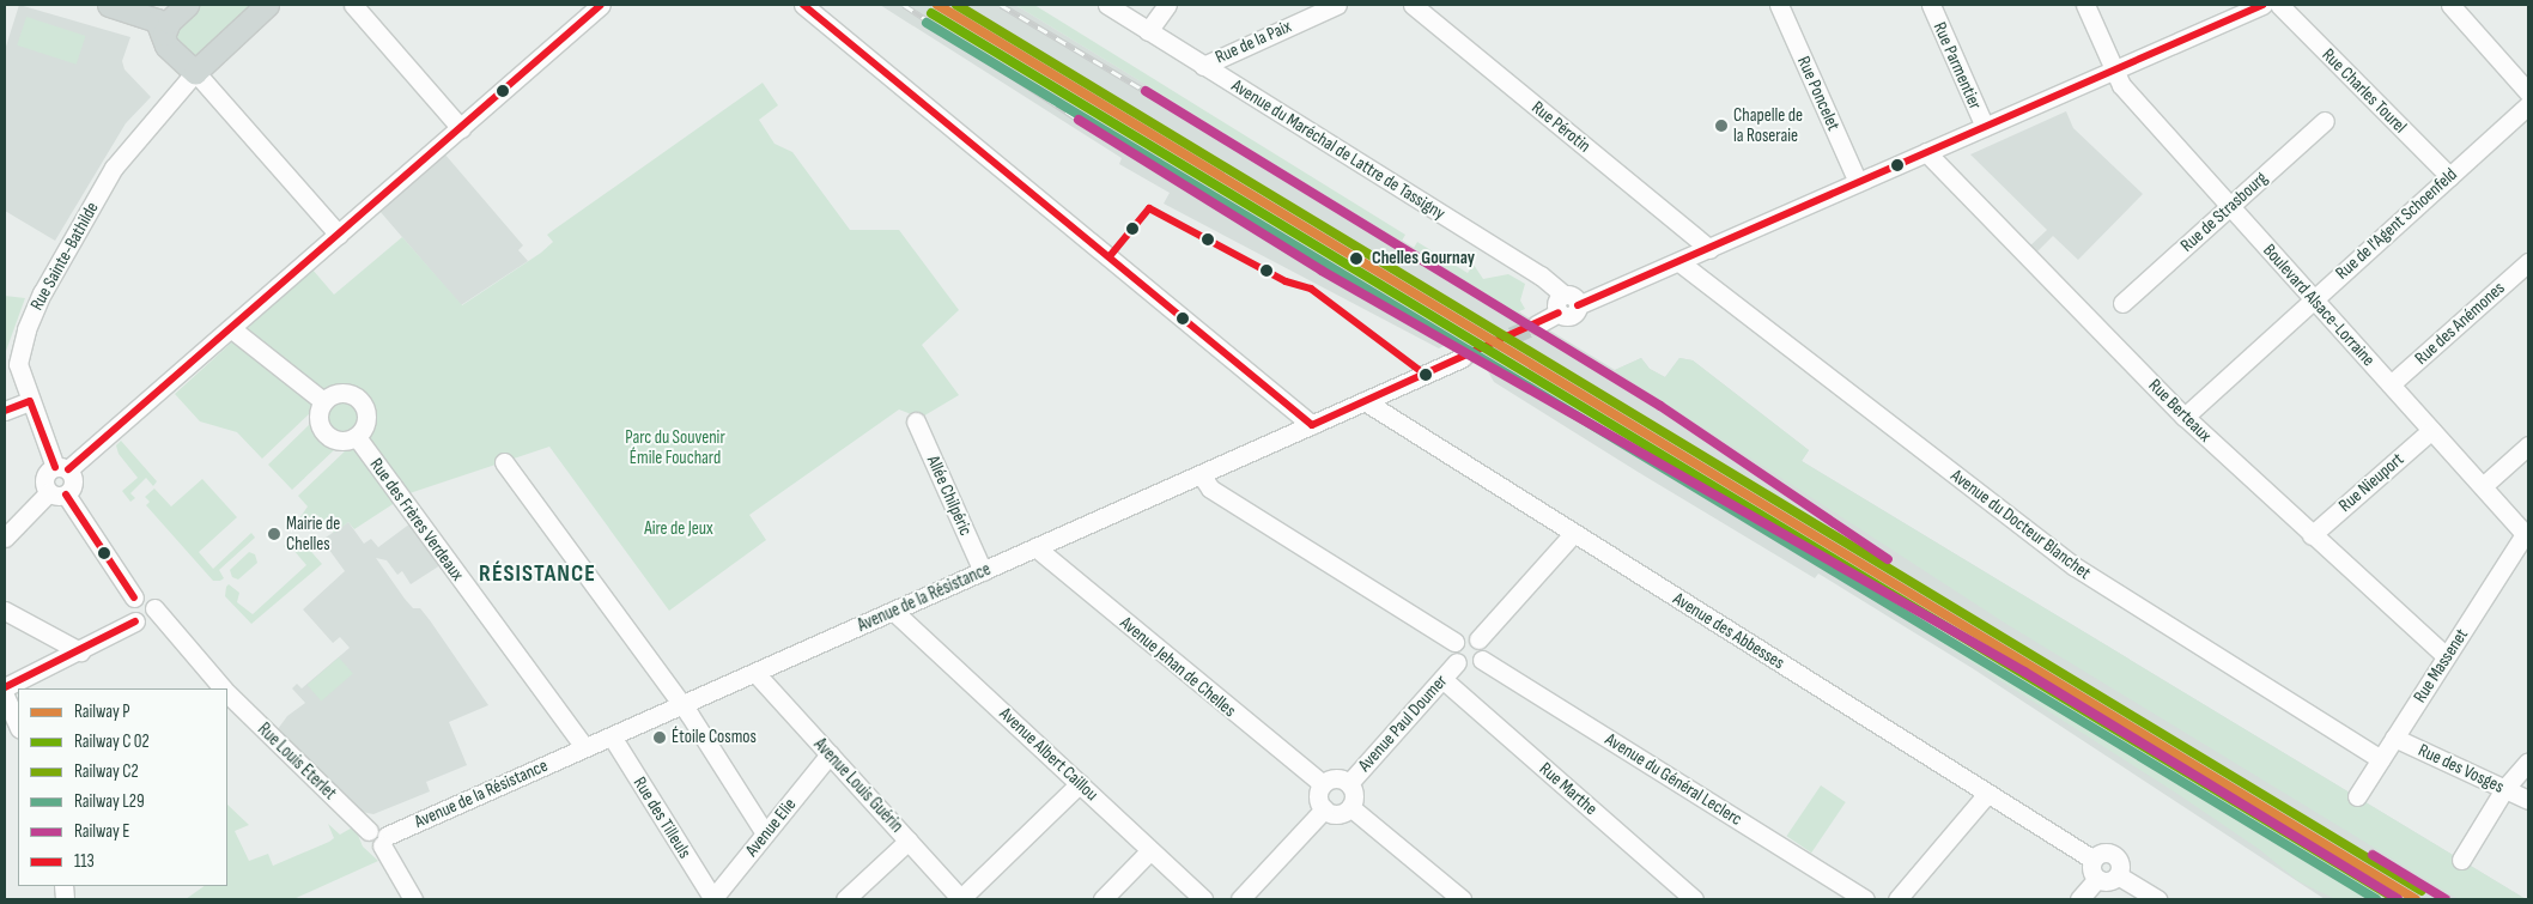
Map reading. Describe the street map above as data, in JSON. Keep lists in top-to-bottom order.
{
  "streets": {
    "street": [
      "Rue de la Paix",
      "Rue Parmentier",
      "Rue Charles Tourel",
      "Rue Poncelet",
      "Rue Pérotin",
      "Avenue du Maréchal de Lattre de Tassigny",
      "Rue de Strasbourg",
      "Rue de l'Agent Schoenfeld",
      "Rue Sainte-Bathilde",
      "Boulevard Alsace-Lorraine",
      "Rue des Anémones",
      "Rue Berteaux",
      "Rue Nieuport",
      "Allée Chilpéric",
      "Rue des Frères Verdeaux",
      "Avenue du Docteur Blanchet",
      "Avenue de la Résistance",
      "Avenue des Abbesses",
      "Rue Massenet",
      "Avenue Jehan de Chelles",
      "Avenue Paul Doumer",
      "Avenue Albert Caillou",
      "Rue Louis Eterlet",
      "Rue des Vosges",
      "Avenue du Général Leclerc",
      "Avenue Louis Guérin",
      "Rue Marthe",
      "Rue des Tilleuls",
      "Avenue Elie"
    ]
  },
  "crossings": [
    ["Rue de la Paix", "Avenue du Maréchal de Lattre de Tassigny"],
    ["Rue Charles Tourel", "Rue de l'Agent Schoenfeld"],
    ["Rue de Strasbourg", "Boulevard Alsace-Lorraine"],
    ["Rue de l'Agent Schoenfeld", "Boulevard Alsace-Lorraine"],
    ["Rue de l'Agent Schoenfeld", "Rue Berteaux"],
    ["Boulevard Alsace-Lorraine", "Rue des Anémones"],
    ["Boulevard Alsace-Lorraine", "Rue Nieuport"],
    ["Boulevard Alsace-Lorraine", "Rue Massenet"],
    ["Rue Berteaux", "Rue Nieuport"],
    ["Rue Berteaux", "Rue Massenet"],
    ["Allée Chilpéric", "Avenue de la Résistance"],
    ["Rue des Frères Verdeaux", "Avenue de la Résistance"],
    ["Avenue du Docteur Blanchet", "Rue Massenet"],
    ["Avenue de la Résistance", "Avenue des Abbesses"],
    ["Avenue de la Résistance", "Avenue Jehan de Chelles"],
    ["Avenue de la Résistance", "Avenue Albert Caillou"],
    ["Avenue de la Résistance", "Rue Louis Eterlet"],
    ["Avenue de la Résistance", "Avenue Louis Guérin"],
    ["Avenue de la Résistance", "Rue des Tilleuls"],
    ["Rue Massenet", "Rue des Vosges"],
    ["Avenue Jehan de Chelles", "Avenue Paul Doumer"],
    ["Avenue Paul Doumer", "Avenue du Général Leclerc"],
    ["Avenue Paul Doumer", "Rue Marthe"],
    ["Avenue Louis Guérin", "Avenue Elie"],
    ["Rue des Tilleuls", "Avenue Elie"]
  ],
  "districts": ["RÉSISTANCE"],
  "parks": ["Parc du Souvenir Émile Fouchard", "Aire de Jeux"],
  "places": [
    "Chapelle de la Roseraie",
    "Chelles Gournay",
    "Mairie de Chelles",
    "Étoile Cosmos"
  ],
  "lines": [
    "rail line P",
    "rail line C2",
    "transit line 113",
    "rail line L29",
    "rail line E"
  ],
  "legend": [
    "Railway P",
    "Railway C 02",
    "Railway C2",
    "Railway L29",
    "Railway E",
    "113"
  ]
}
